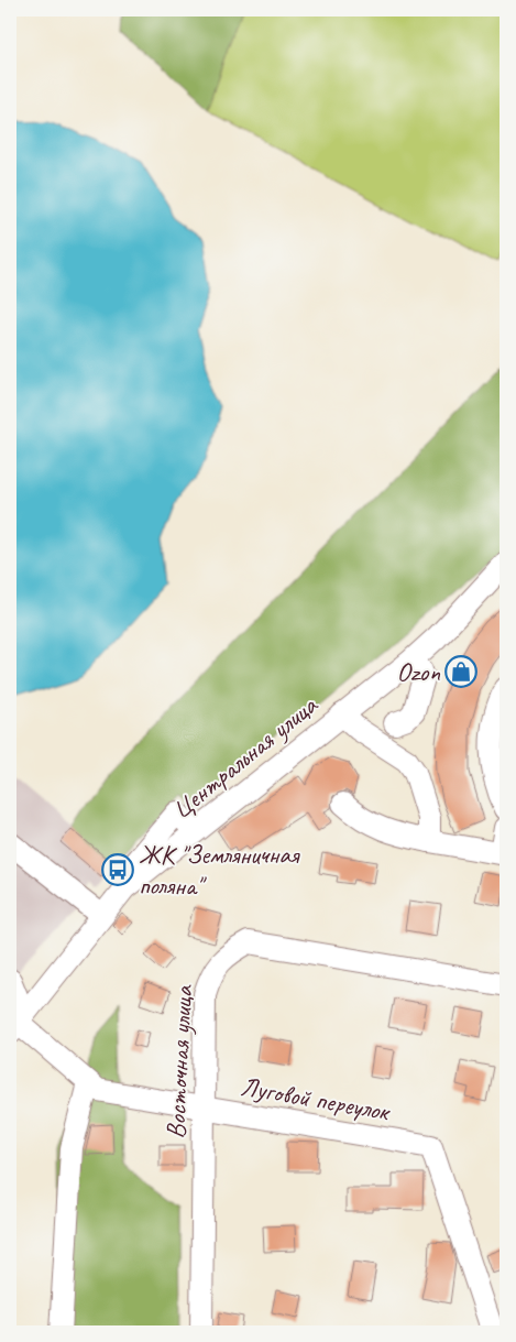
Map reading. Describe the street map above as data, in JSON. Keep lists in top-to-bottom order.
{
  "streets": {
    "street": ["Центральная улица", "Восточная улица", "Луговой переулок"]
  },
  "crossings": [
    ["Центральная улица", "Луговой переулок"],
    ["Восточная улица", "Луговой переулок"]
  ],
  "places": {
    "shop": ["Ozon"],
    "bus stop": ["ЖК \"Земляничная поляна\""]
  }
}
